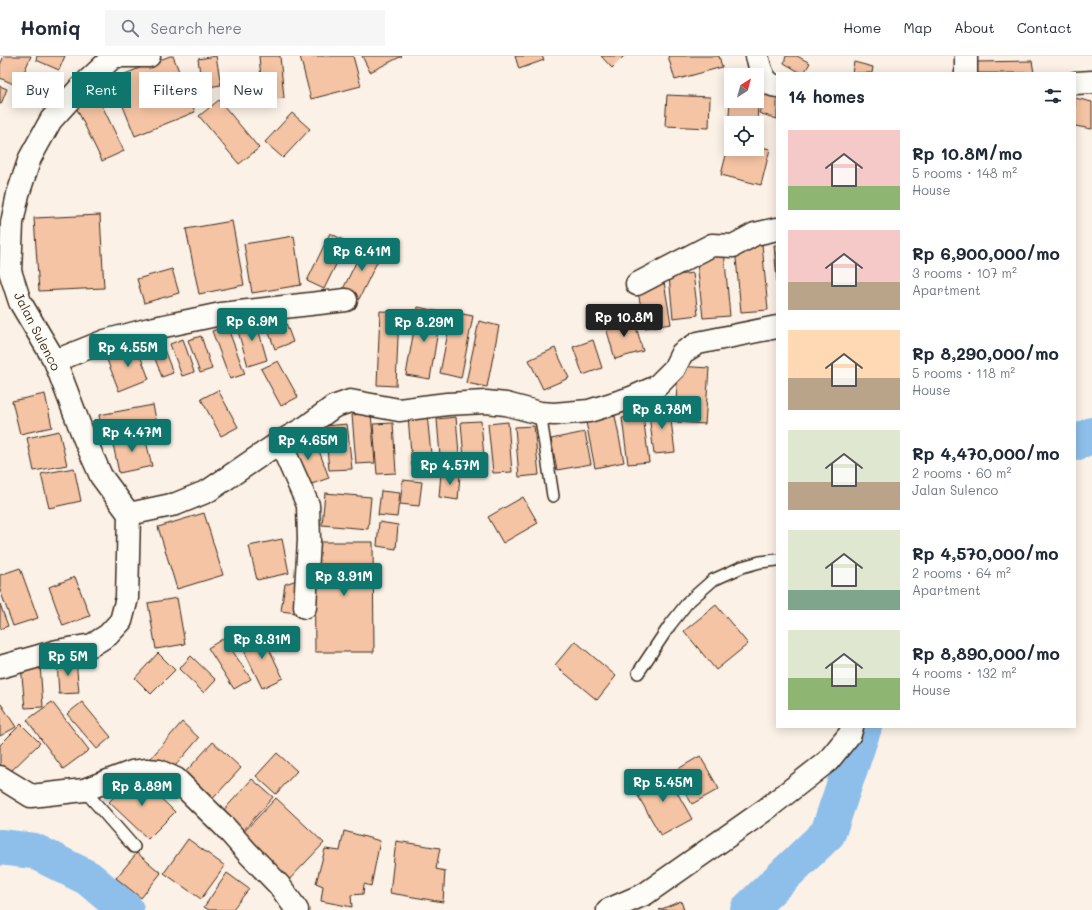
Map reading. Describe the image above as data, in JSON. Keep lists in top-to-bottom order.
{
  "streets": {
    "street": ["Jalan Sulenco"]
  },
  "north": "top right",
  "page": {
    "header": "Homiq",
    "search": "Search here",
    "nav": [
      "Home",
      "Map",
      "About",
      "Contact"
    ],
    "chip": [
      "Buy",
      "Rent",
      "Filters",
      "New"
    ],
    "heading": "14 homes",
    "list": [
      {
        "name": "Rp 10.8M/mo",
        "note": "5 rooms · 148 m² · House"
      },
      {
        "name": "Rp 6,900,000/mo",
        "note": "3 rooms · 107 m² · Apartment"
      },
      {
        "name": "Rp 8,290,000/mo",
        "note": "5 rooms · 118 m² · House"
      },
      {
        "name": "Rp 4,470,000/mo",
        "note": "2 rooms · 60 m² · Jalan Sulenco"
      },
      {
        "name": "Rp 4,570,000/mo",
        "note": "2 rooms · 64 m² · Apartment"
      },
      {
        "name": "Rp 8,890,000/mo",
        "note": "4 rooms · 132 m² · House"
      }
    ],
    "price": [
      "Rp 6.41M",
      "Rp 10.8M",
      "Rp 6.9M",
      "Rp 8.29M",
      "Rp 4.55M",
      "Rp 8.78M",
      "Rp 4.47M",
      "Rp 4.65M",
      "Rp 4.57M",
      "Rp 3.91M",
      "Rp 3.31M",
      "Rp 5M",
      "Rp 5.45M",
      "Rp 8.89M"
    ]
  }
}
